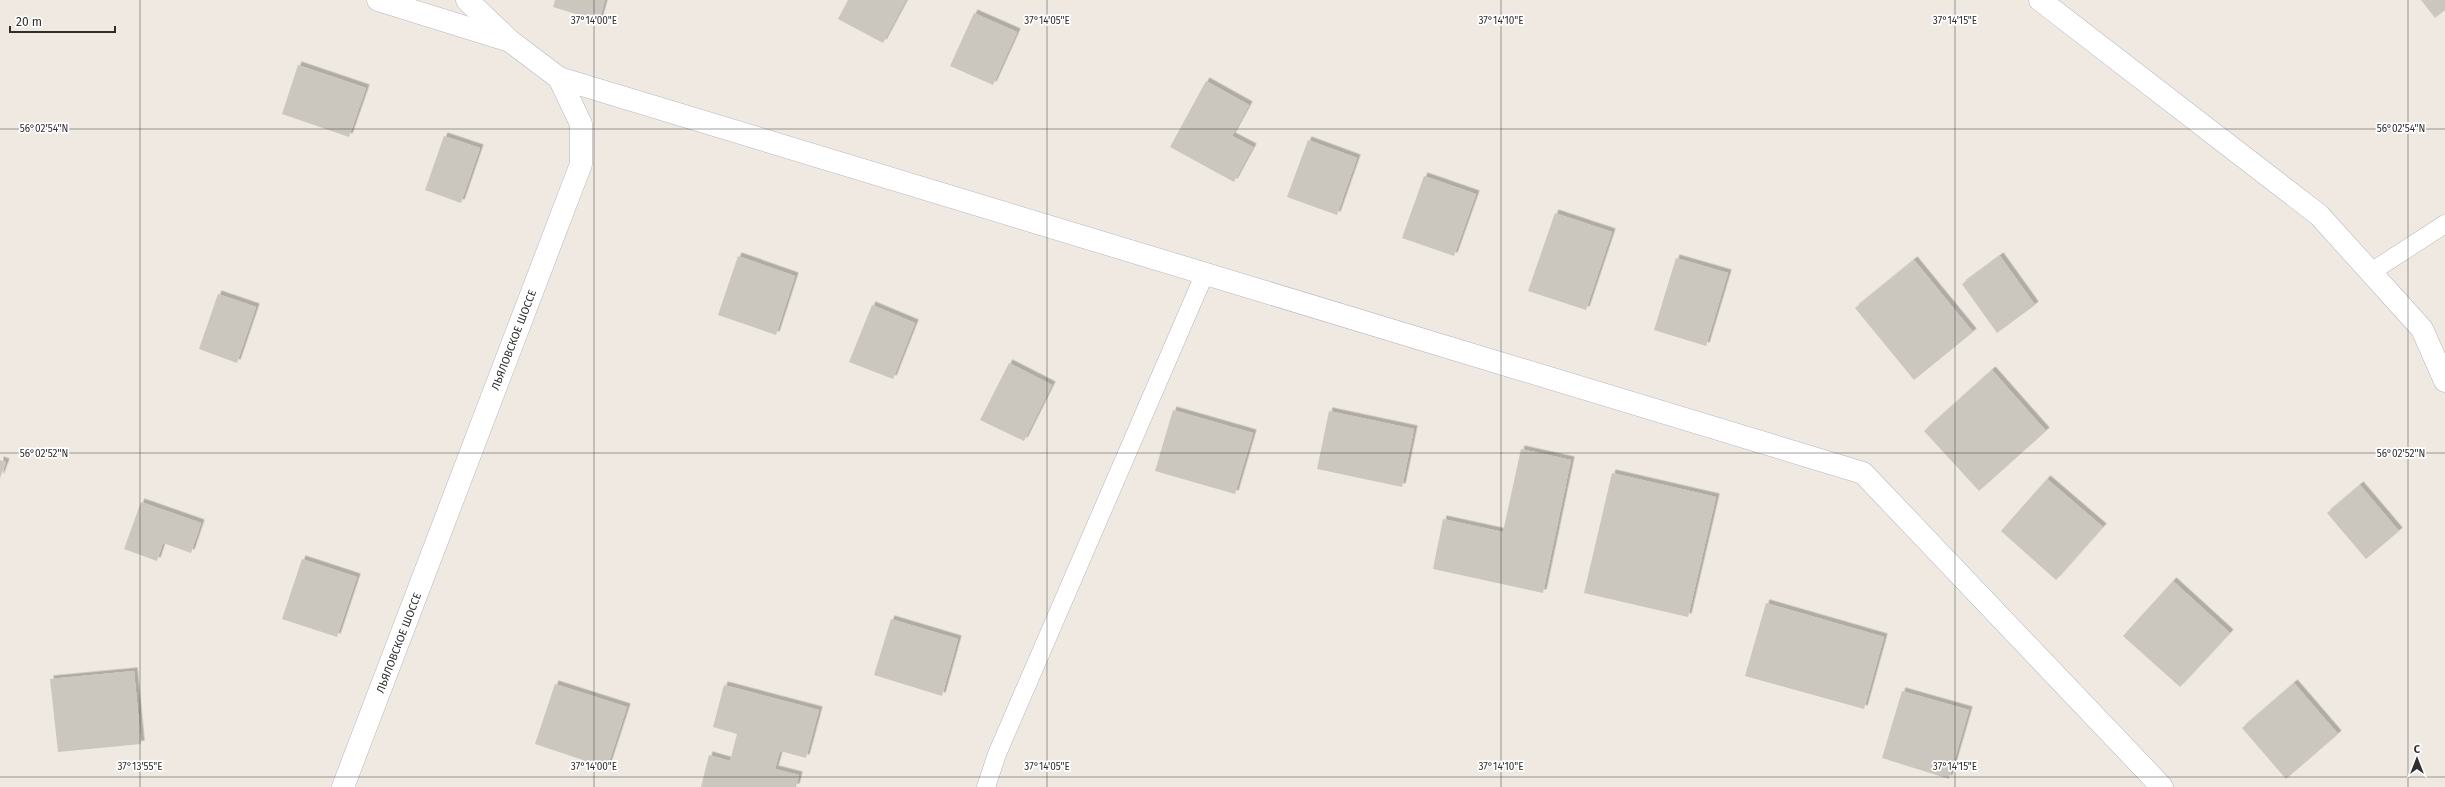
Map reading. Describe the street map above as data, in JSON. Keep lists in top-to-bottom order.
{
  "streets": {
    "street": ["ЛЬЯЛОВСКОЕ ШОССЕ"]
  },
  "scale_bar": "20 m",
  "north": "top",
  "coordinates": [
    "37°14'00\"E",
    "37°14'05\"E",
    "37°14'10\"E",
    "37°14'15\"E",
    "56°02'54\"N",
    "56°02'52\"N",
    "37°13'55\"E"
  ]
}
